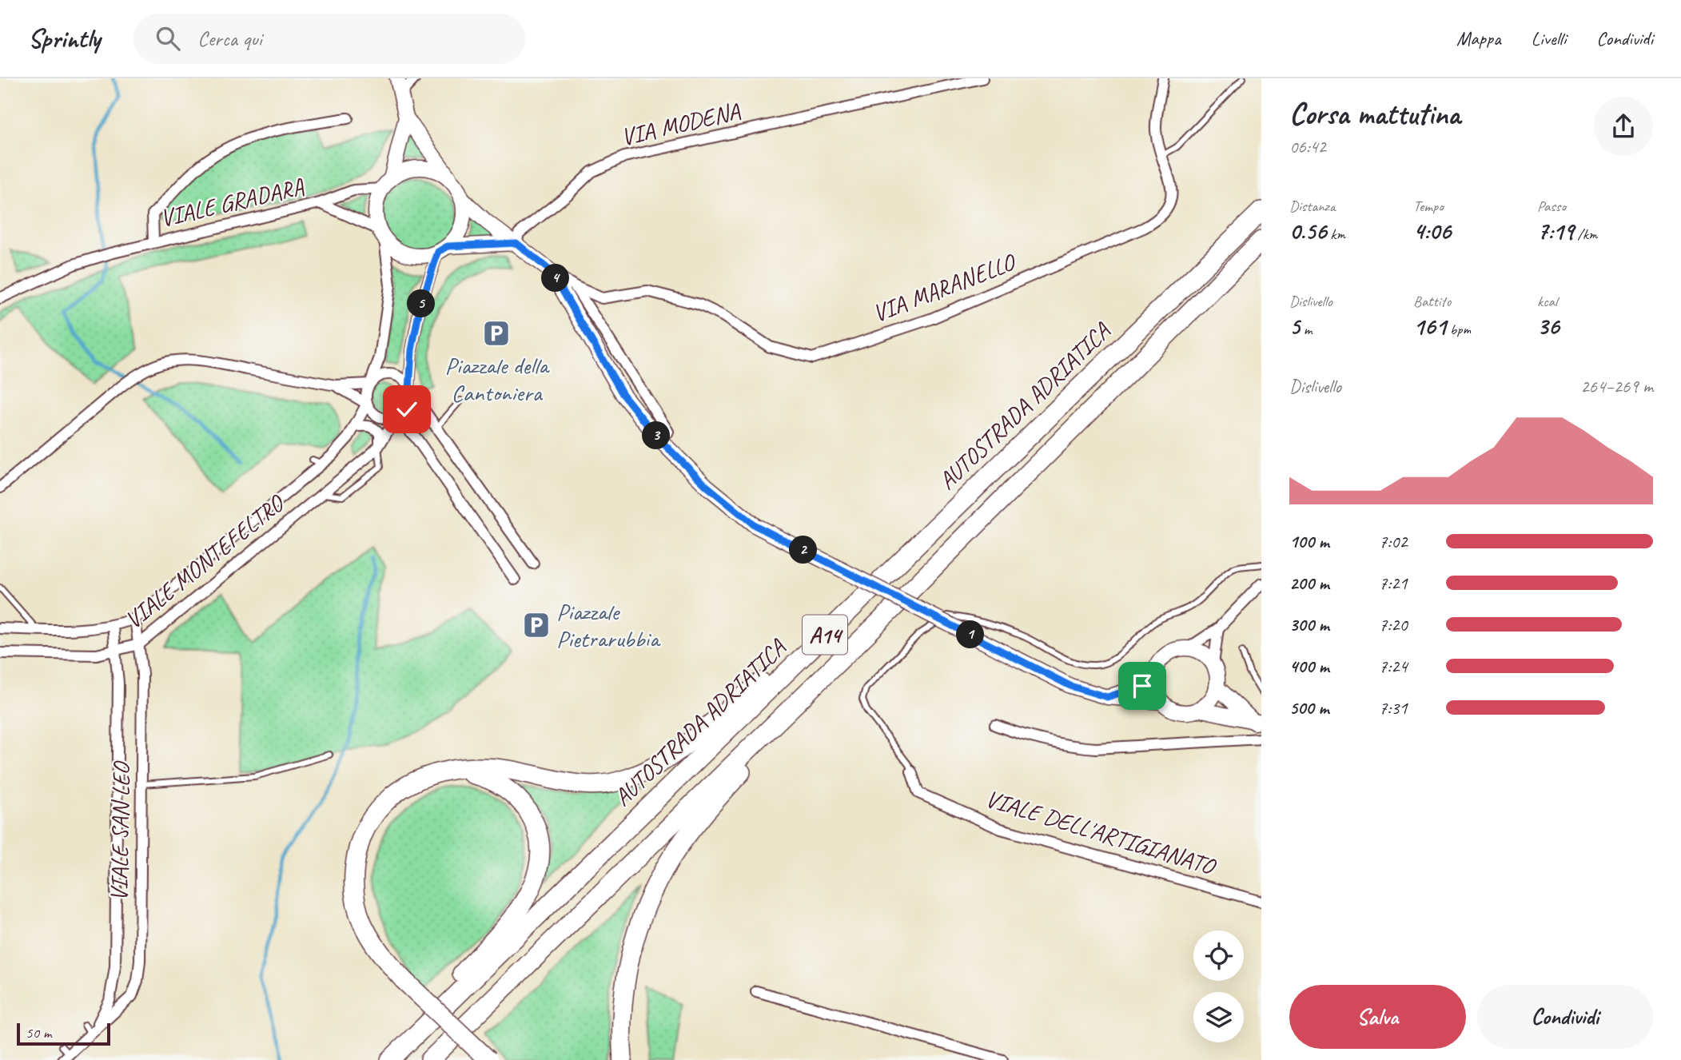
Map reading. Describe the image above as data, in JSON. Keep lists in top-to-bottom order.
{
  "streets": {
    "highway": ["AUTOSTRADA ADRIATICA", "A14"],
    "street": [
      "VIA MODENA",
      "VIALE GRADARA",
      "VIA MARANELLO",
      "VIALE MONTEFELTRO",
      "VIALE SAN LEO",
      "VIALE DELL'ARTIGIANATO"
    ]
  },
  "crossings": [
    ["VIALE MONTEFELTRO", "VIALE SAN LEO"]
  ],
  "places": {
    "parking": ["Piazzale della Cantoniera", "Piazzale Pietrarubbia"]
  },
  "scale_bar": "50 m",
  "page": {
    "header": "Sprintly",
    "search": "Cerca qui",
    "nav": ["Mappa", "Livelli", "Condividi"],
    "heading": ["Corsa mattutina", "06:42"],
    "stats": [
      ["Distanza", "0.56 km"],
      ["Tempo", "4:06"],
      ["Passo", "7:19 /km"],
      ["Dislivello", "5 m"],
      ["Battito", "161 bpm"],
      ["kcal", "36"]
    ],
    "pins": [
      "4",
      "5",
      "3",
      "2",
      "1"
    ],
    "chart": ["Dislivello", "264–269 m"],
    "list": [
      {
        "name": "100 m",
        "note": "7:02"
      },
      {
        "name": "200 m",
        "note": "7:21"
      },
      {
        "name": "300 m",
        "note": "7:20"
      },
      {
        "name": "400 m",
        "note": "7:24"
      },
      {
        "name": "500 m",
        "note": "7:31"
      }
    ],
    "buttons": ["Salva", "Condividi"],
    "scale": "50 m"
  }
}
